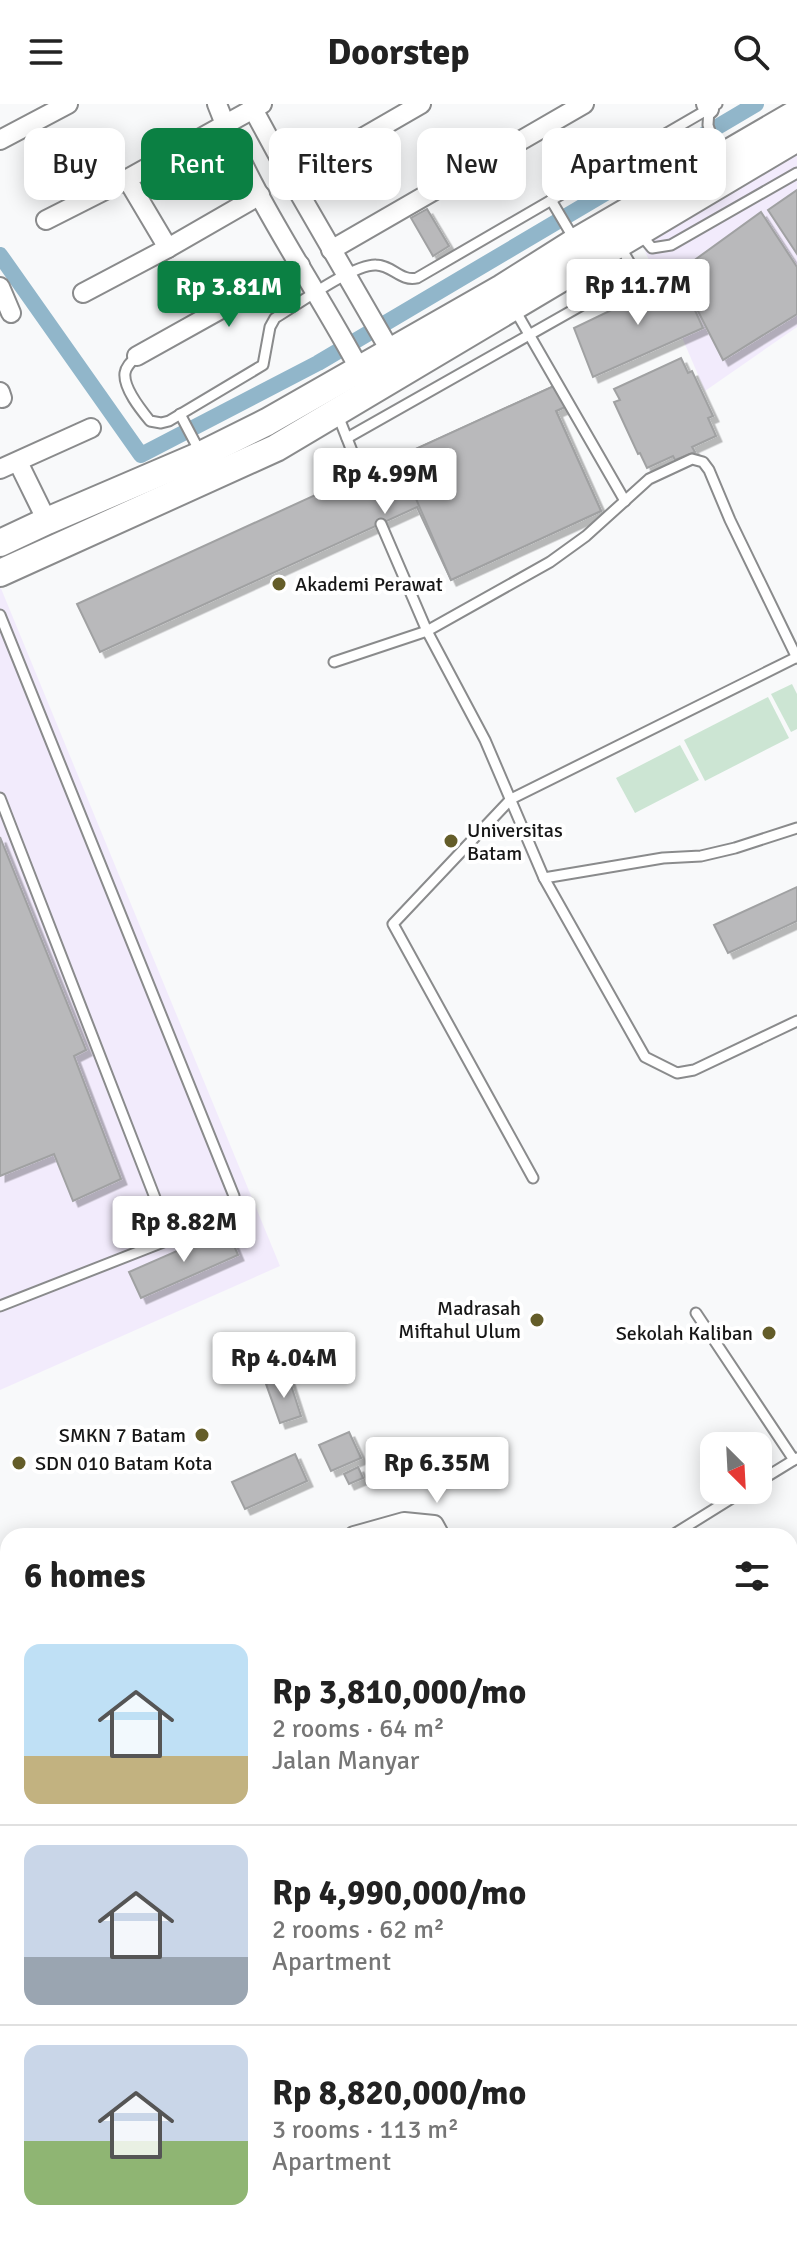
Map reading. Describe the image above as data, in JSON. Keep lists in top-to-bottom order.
{
  "places": [
    "Akademi Perawat",
    "Universitas Batam",
    "Madrasah Miftahul Ulum",
    "Sekolah Kaliban",
    "SMKN 7 Batam",
    "SDN 010 Batam Kota"
  ],
  "north": "bottom right",
  "page": {
    "header": "Doorstep",
    "chip": [
      "Buy",
      "Rent",
      "Filters",
      "New",
      "Apartment"
    ],
    "price": [
      "Rp 11.7M",
      "Rp 3.81M",
      "Rp 4.99M",
      "Rp 8.82M",
      "Rp 4.04M",
      "Rp 6.35M"
    ],
    "heading": "6 homes",
    "list": [
      {
        "name": "Rp 3,810,000/mo",
        "note": "2 rooms · 64 m² · Jalan Manyar"
      },
      {
        "name": "Rp 4,990,000/mo",
        "note": "2 rooms · 62 m² · Apartment"
      },
      {
        "name": "Rp 8,820,000/mo",
        "note": "3 rooms · 113 m² · Apartment"
      }
    ]
  }
}
